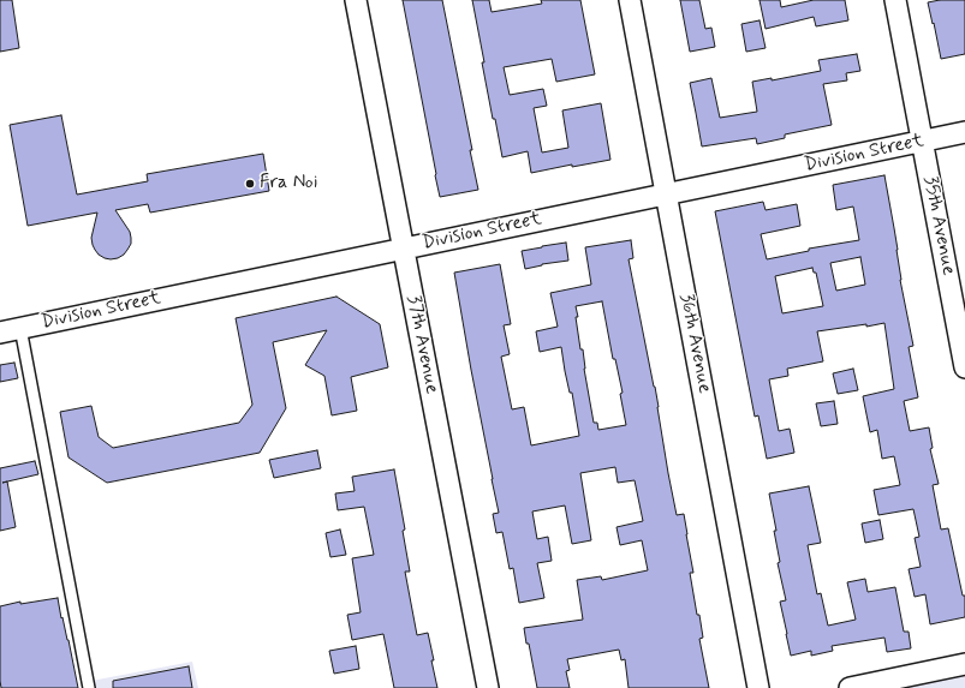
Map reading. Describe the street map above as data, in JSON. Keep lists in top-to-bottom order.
{
  "streets": {
    "street": [
      "Division Street",
      "35th Avenue",
      "36th Avenue",
      "37th Avenue"
    ]
  },
  "crossings": [
    ["Division Street", "35th Avenue"],
    ["Division Street", "36th Avenue"],
    ["Division Street", "37th Avenue"]
  ],
  "places": ["Fra Noi"]
}
